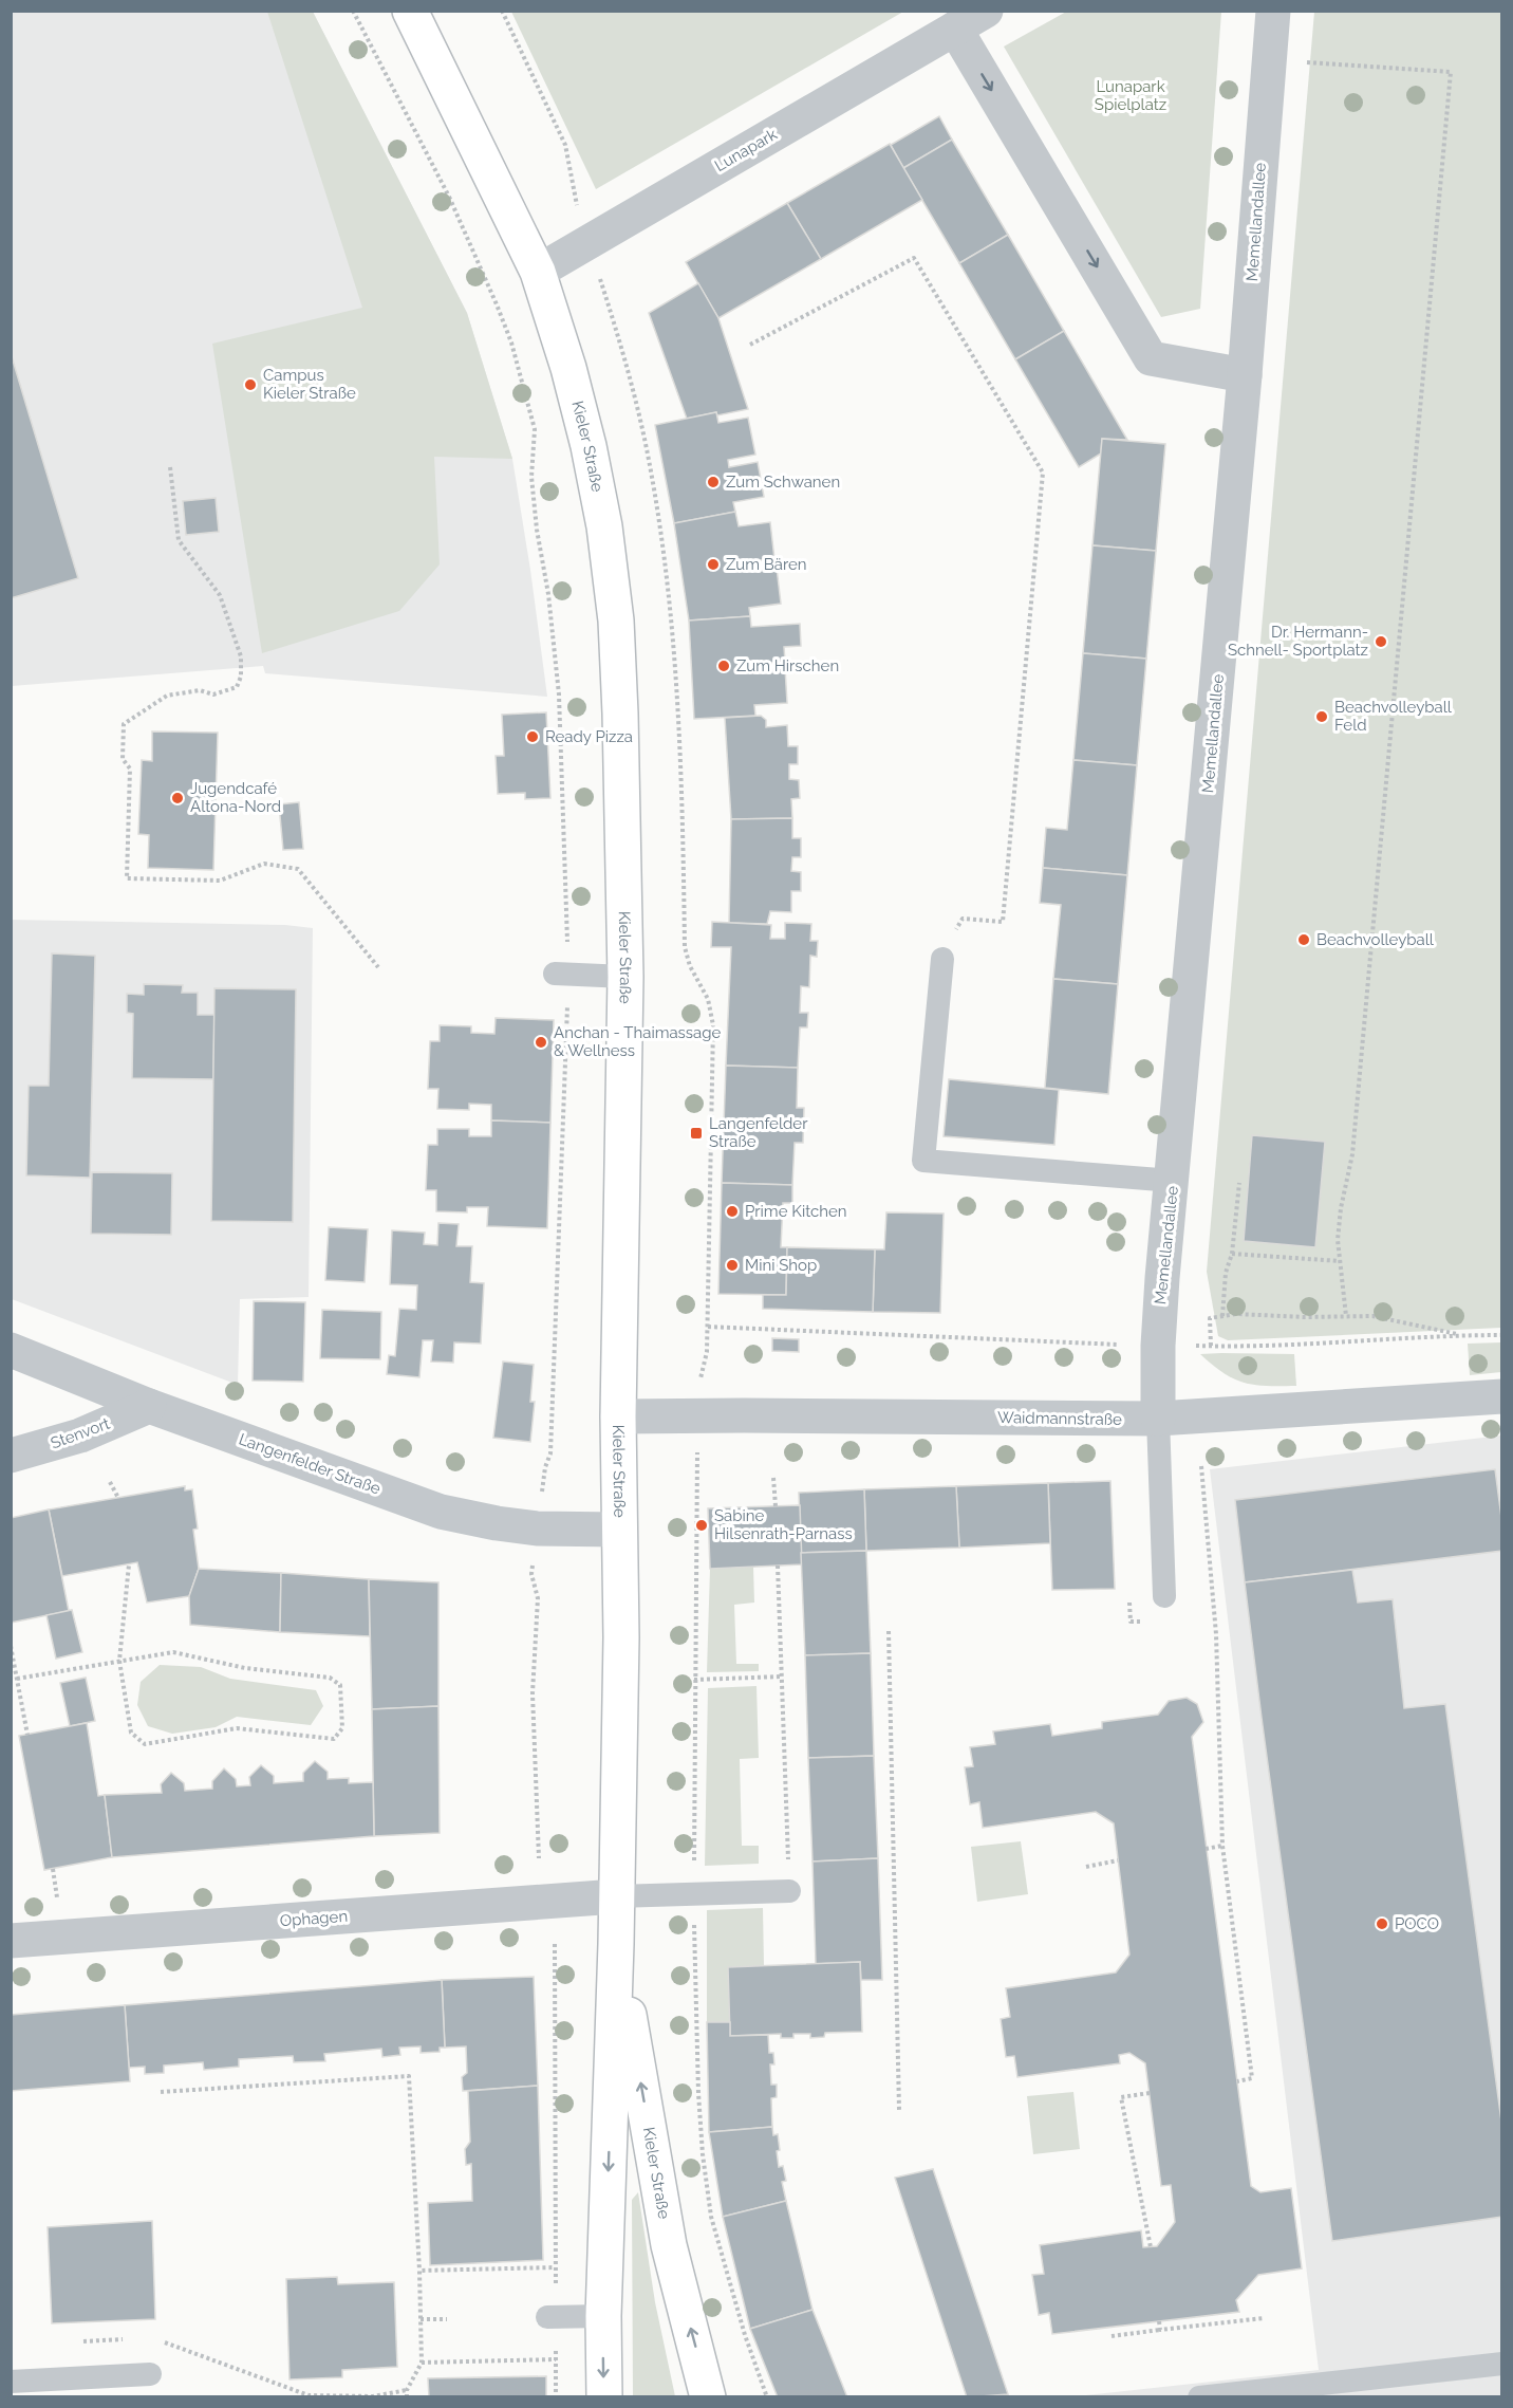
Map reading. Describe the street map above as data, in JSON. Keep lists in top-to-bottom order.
{
  "streets": {
    "main road": ["Kieler Straße"],
    "street": [
      "Lunapark",
      "Memellandallee",
      "Waidmannstraße",
      "Stenvort",
      "Langenfelder Straße",
      "Ophagen"
    ]
  },
  "crossings": [
    ["Lunapark", "Kieler Straße"],
    ["Memellandallee", "Waidmannstraße"],
    ["Kieler Straße", "Waidmannstraße"],
    ["Kieler Straße", "Langenfelder Straße"],
    ["Kieler Straße", "Ophagen"],
    ["Stenvort", "Langenfelder Straße"]
  ],
  "parks": ["Lunapark Spielplatz"],
  "places": {
    "other": [
      "Campus Kieler Straße",
      "Zum Schwanen",
      "Zum Bären",
      "Dr. Hermann- Schnell- Sportplatz",
      "Zum Hirschen",
      "Beachvolleyball Feld",
      "Ready Pizza",
      "Jugendcafé Altona-Nord",
      "Beachvolleyball",
      "Anchan - Thaimassage & Wellness",
      "Prime Kitchen",
      "Mini Shop",
      "Sabine Hilsenrath-Parnass",
      "POCO"
    ],
    "transit": ["Langenfelder Straße"]
  }
}
